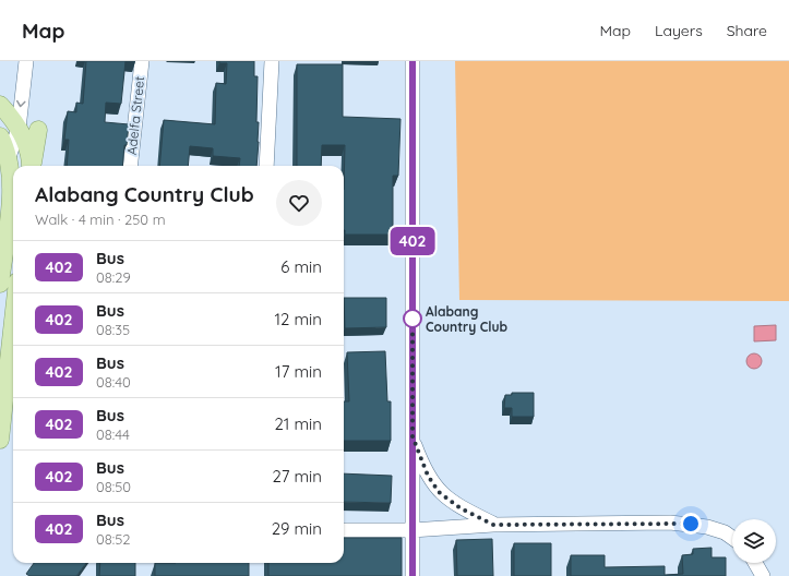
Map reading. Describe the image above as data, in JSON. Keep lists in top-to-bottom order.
{
  "streets": {
    "street": ["Adelfa Street"]
  },
  "places": ["Alabang Country Club"],
  "lines": ["bus line 402"],
  "page": {
    "header": "Map",
    "nav": ["Map", "Layers", "Share"],
    "on_map": "402",
    "heading": ["Alabang Country Club", "Walk · 4 min · 250 m"],
    "list": [
      {
        "mark": "402",
        "name": "Bus",
        "note": "08:29",
        "value": "6 min"
      },
      {
        "mark": "402",
        "name": "Bus",
        "note": "08:35",
        "value": "12 min"
      },
      {
        "mark": "402",
        "name": "Bus",
        "note": "08:40",
        "value": "17 min"
      },
      {
        "mark": "402",
        "name": "Bus",
        "note": "08:44",
        "value": "21 min"
      },
      {
        "mark": "402",
        "name": "Bus",
        "note": "08:50",
        "value": "27 min"
      },
      {
        "mark": "402",
        "name": "Bus",
        "note": "08:52",
        "value": "29 min"
      }
    ]
  }
}
